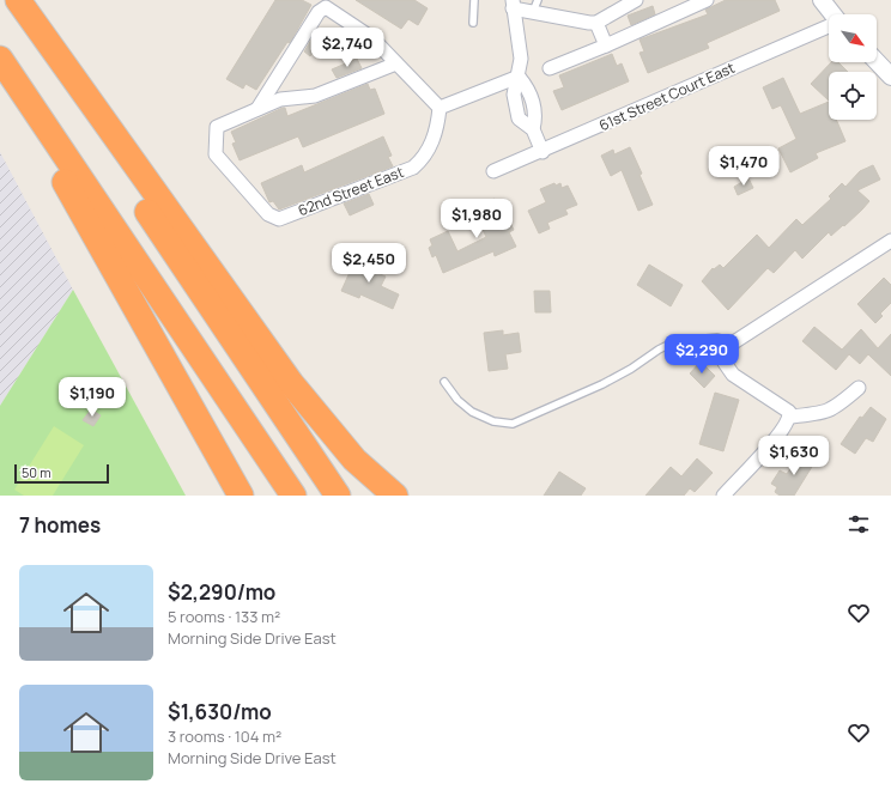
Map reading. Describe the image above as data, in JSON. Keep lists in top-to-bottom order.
{
  "streets": {
    "street": ["61st Street Court East", "62nd Street East"]
  },
  "scale_bar": "50 m",
  "north": "bottom right",
  "page": {
    "price": [
      "$2,740",
      "$1,470",
      "$1,980",
      "$2,450",
      "$2,290",
      "$1,190",
      "$1,630"
    ],
    "scale": "50 m",
    "heading": "7 homes",
    "list": [
      {
        "name": "$2,290/mo",
        "note": "5 rooms · 133 m² · Morning Side Drive East"
      },
      {
        "name": "$1,630/mo",
        "note": "3 rooms · 104 m² · Morning Side Drive East"
      }
    ]
  }
}
